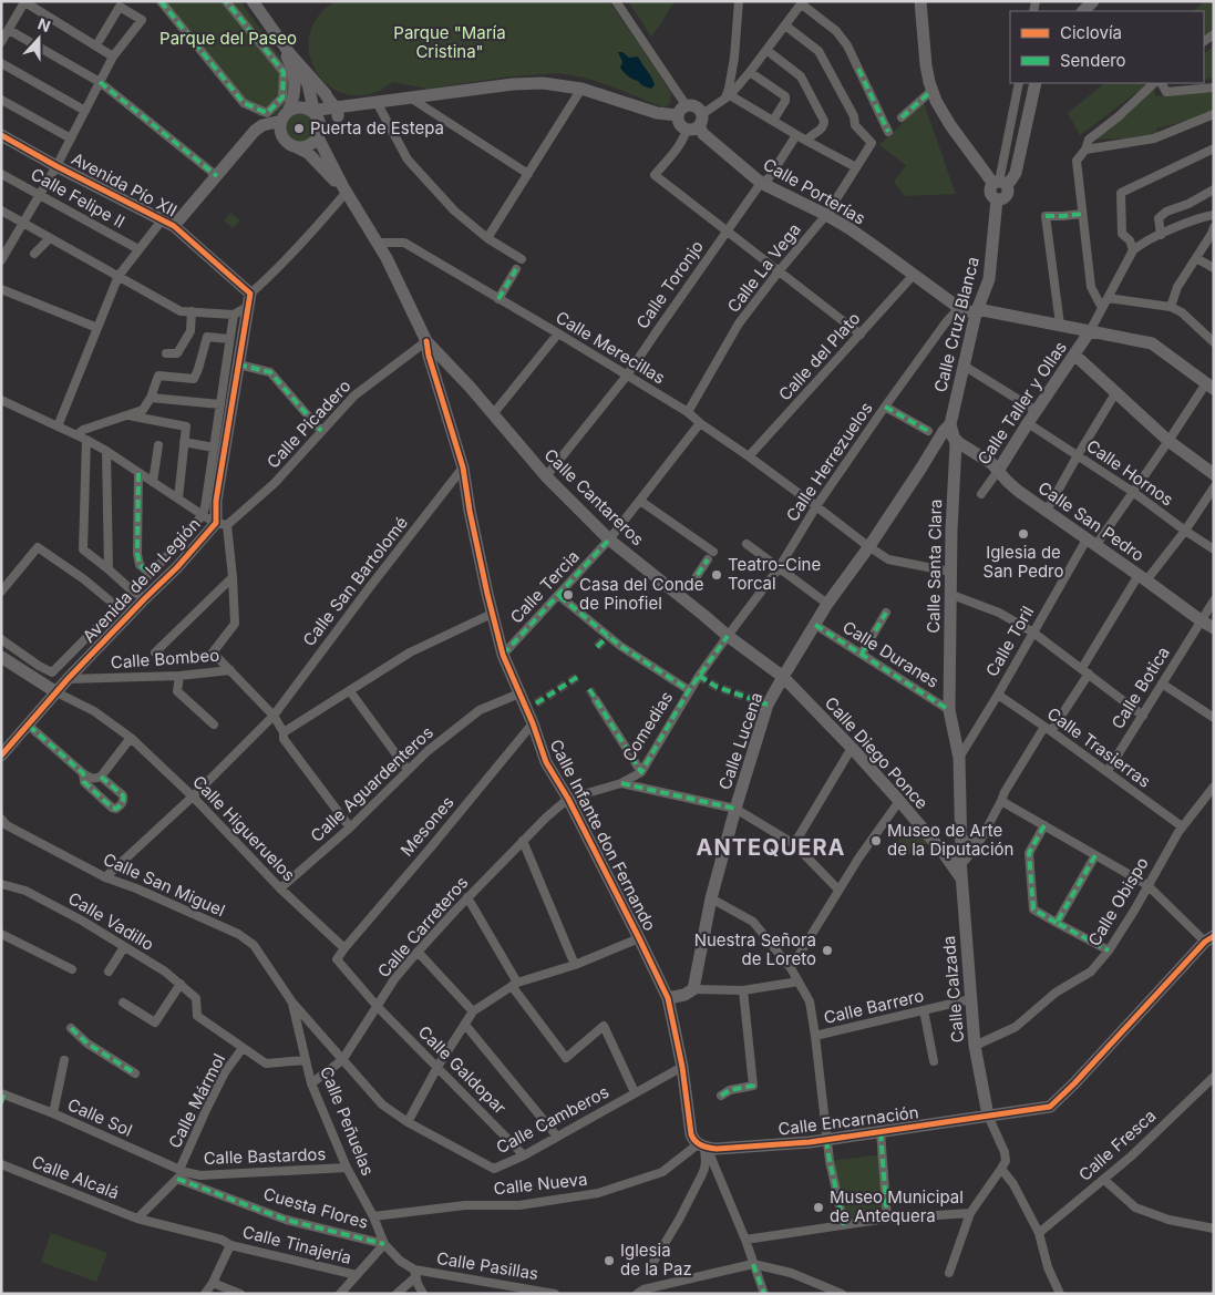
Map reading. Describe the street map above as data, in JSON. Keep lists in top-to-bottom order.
{
  "streets": {
    "street": [
      "Avenida Pío XII",
      "Calle Porterías",
      "Calle Felipe II",
      "Calle La Vega",
      "Calle Toronjo",
      "Calle Cruz Blanca",
      "Calle Merecillas",
      "Calle del Plato",
      "Calle Taller y Ollas",
      "Calle Picadero",
      "Calle Herrezuelos",
      "Calle Hornos",
      "Calle Cantareros",
      "Calle San Pedro",
      "Calle Santa Clara",
      "Avenida de la Legión",
      "Calle San Bartolomé",
      "Calle Tercia",
      "Calle Toril",
      "Calle Duranes",
      "Calle Bombeo",
      "Calle Botica",
      "Comedias",
      "Calle Lucena",
      "Calle Trasierras",
      "Calle Diego Ponce",
      "Calle Aguardenteros",
      "Mesones",
      "Calle Higueruelos",
      "Calle Infante don Fernando",
      "Calle San Miguel",
      "Calle Obispo",
      "Calle Vadillo",
      "Calle Carreteros",
      "Calle Calzada",
      "Calle Barrero",
      "Calle Galdopar",
      "Calle Mármol",
      "Calle Sol",
      "Calle Camberos",
      "Calle Peñuelas",
      "Calle Encarnación",
      "Calle Fresca",
      "Calle Bastardos",
      "Calle Alcalá",
      "Calle Nueva",
      "Cuesta Flores",
      "Calle Tinajería",
      "Calle Pasillas"
    ]
  },
  "crossings": [
    ["Avenida Pío XII", "Avenida de la Legión"],
    ["Calle Porterías", "Calle La Vega"],
    ["Calle Porterías", "Calle Toronjo"],
    ["Calle Porterías", "Calle Cruz Blanca"],
    ["Calle Porterías", "Calle del Plato"],
    ["Calle Porterías", "Calle Taller y Ollas"],
    ["Calle Porterías", "Calle Herrezuelos"],
    ["Calle Porterías", "Calle Toril"],
    ["Calle La Vega", "Calle Merecillas"],
    ["Calle Toronjo", "Calle Merecillas"],
    ["Calle Toronjo", "Calle Cantareros"],
    ["Calle Cruz Blanca", "Calle San Pedro"],
    ["Calle Cruz Blanca", "Calle Santa Clara"],
    ["Calle Cruz Blanca", "Calle Lucena"],
    ["Calle Merecillas", "Calle del Plato"],
    ["Calle Merecillas", "Calle Herrezuelos"],
    ["Calle Merecillas", "Calle Santa Clara"],
    ["Calle Merecillas", "Calle Tercia"],
    ["Calle Merecillas", "Calle Lucena"],
    ["Calle Taller y Ollas", "Calle Hornos"],
    ["Calle Taller y Ollas", "Calle San Pedro"],
    ["Calle Picadero", "Calle Cantareros"],
    ["Calle Picadero", "Avenida de la Legión"],
    ["Calle Picadero", "Calle Infante don Fernando"],
    ["Calle Herrezuelos", "Calle Cantareros"],
    ["Calle Herrezuelos", "Comedias"],
    ["Calle Hornos", "Calle Toril"],
    ["Calle Cantareros", "Calle Tercia"],
    ["Calle Cantareros", "Comedias"],
    ["Calle Cantareros", "Calle Lucena"],
    ["Calle Cantareros", "Calle Diego Ponce"],
    ["Calle Cantareros", "Calle Infante don Fernando"],
    ["Calle San Pedro", "Calle Santa Clara"],
    ["Calle San Pedro", "Calle Toril"],
    ["Calle San Pedro", "Calle Botica"],
    ["Calle San Pedro", "Calle Lucena"],
    ["Calle Santa Clara", "Calle Toril"],
    ["Calle Santa Clara", "Calle Duranes"],
    ["Calle Santa Clara", "Calle Lucena"],
    ["Calle Santa Clara", "Calle Calzada"],
    ["Avenida de la Legión", "Calle Bombeo"],
    ["Avenida de la Legión", "Calle Higueruelos"],
    ["Calle San Bartolomé", "Calle Higueruelos"],
    ["Calle San Bartolomé", "Calle Infante don Fernando"],
    ["Calle San Bartolomé", "Calle San Miguel"],
    ["Calle Tercia", "Calle Infante don Fernando"],
    ["Calle Toril", "Calle Trasierras"],
    ["Calle Toril", "Calle Calzada"],
    ["Calle Duranes", "Calle Lucena"],
    ["Calle Botica", "Calle Trasierras"],
    ["Comedias", "Calle Infante don Fernando"],
    ["Comedias", "Calle Carreteros"],
    ["Calle Lucena", "Calle Diego Ponce"],
    ["Calle Trasierras", "Calle Obispo"],
    ["Calle Diego Ponce", "Calle Calzada"],
    ["Calle Aguardenteros", "Calle Higueruelos"],
    ["Calle Aguardenteros", "Calle Infante don Fernando"],
    ["Mesones", "Calle Higueruelos"],
    ["Mesones", "Calle Infante don Fernando"],
    ["Calle Infante don Fernando", "Calle Carreteros"],
    ["Calle Infante don Fernando", "Calle Camberos"],
    ["Calle Infante don Fernando", "Calle Encarnación"],
    ["Calle Infante don Fernando", "Calle Nueva"],
    ["Calle San Miguel", "Calle Camberos"],
    ["Calle San Miguel", "Calle Peñuelas"],
    ["Calle Obispo", "Calle Calzada"],
    ["Calle Vadillo", "Calle Mármol"],
    ["Calle Carreteros", "Calle Galdopar"],
    ["Calle Carreteros", "Calle Camberos"],
    ["Calle Carreteros", "Calle Peñuelas"],
    ["Calle Calzada", "Calle Barrero"],
    ["Calle Calzada", "Calle Encarnación"],
    ["Calle Galdopar", "Calle Camberos"],
    ["Calle Mármol", "Calle Sol"],
    ["Calle Mármol", "Calle Bastardos"],
    ["Calle Mármol", "Cuesta Flores"],
    ["Calle Sol", "Calle Bastardos"],
    ["Calle Sol", "Cuesta Flores"],
    ["Calle Camberos", "Calle Peñuelas"],
    ["Calle Peñuelas", "Calle Bastardos"],
    ["Calle Peñuelas", "Calle Nueva"],
    ["Calle Peñuelas", "Cuesta Flores"],
    ["Calle Encarnación", "Calle Nueva"],
    ["Calle Bastardos", "Cuesta Flores"],
    ["Calle Alcalá", "Calle Tinajería"]
  ],
  "districts": ["ANTEQUERA"],
  "parks": ["Parque \"María Cristina\"", "Parque del Paseo"],
  "places": [
    "Puerta de Estepa",
    "Iglesia de San Pedro",
    "Teatro-Cine Torcal",
    "Casa del Conde de Pinofiel",
    "Museo de Arte de la Diputación",
    "Nuestra Señora de Loreto",
    "Museo Municipal de Antequera",
    "Iglesia de la Paz"
  ],
  "legend": ["Ciclovía", "Sendero"],
  "north": "top"
}
